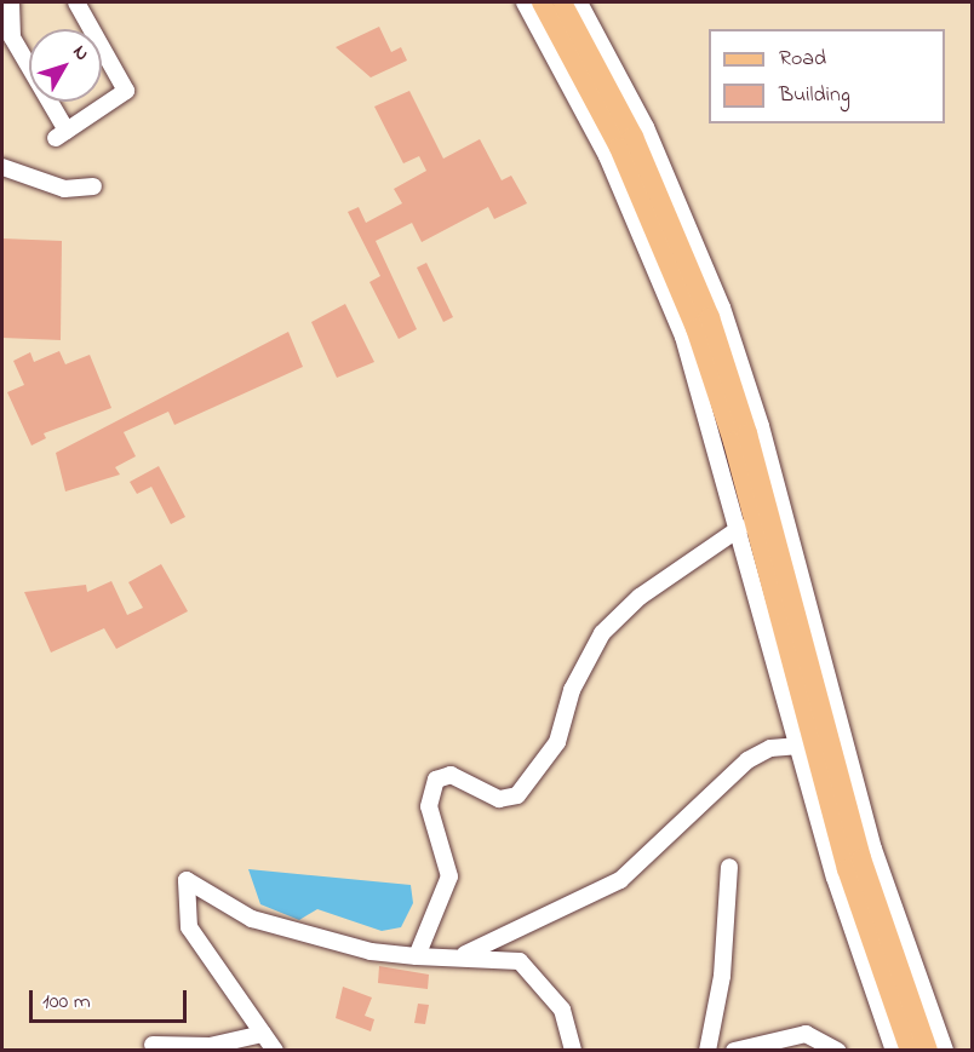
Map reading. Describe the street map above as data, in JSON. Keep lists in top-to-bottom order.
{
  "legend": ["Road", "Building"],
  "scale_bar": "100 m",
  "north": "top right"
}
